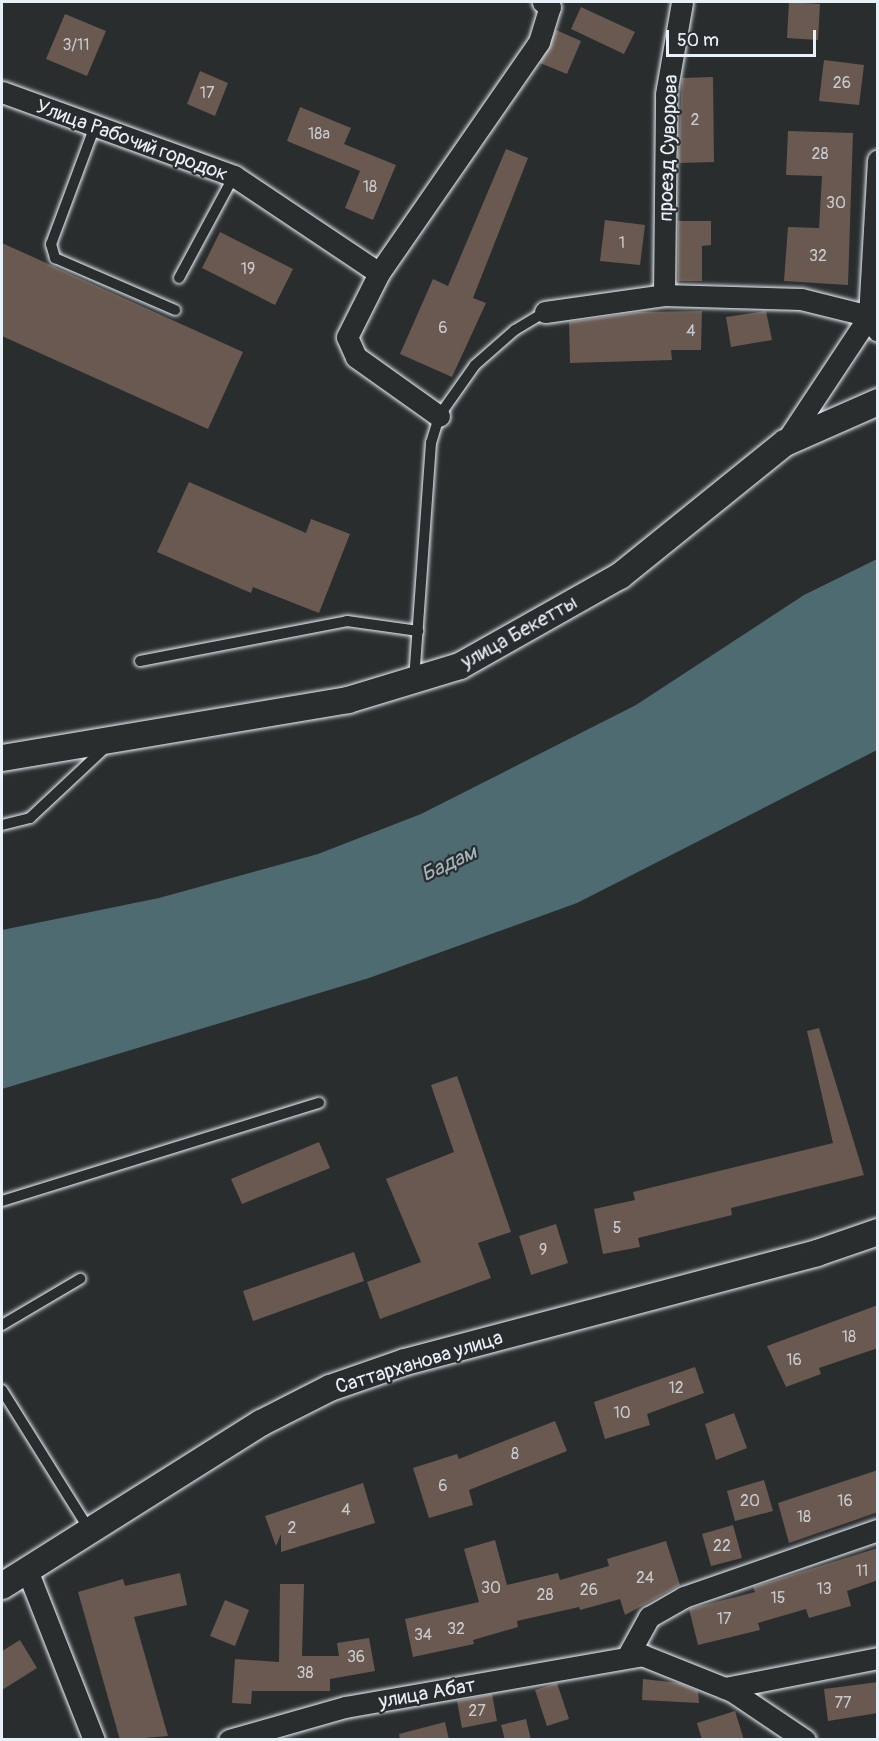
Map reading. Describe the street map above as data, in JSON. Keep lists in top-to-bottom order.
{
  "streets": {
    "street": [
      "Улица Рабочий городок",
      "проезд Суворова",
      "улица Бекетты",
      "Саттарханова улица",
      "улица Абат"
    ]
  },
  "water": ["Бадам"],
  "house_numbers": [
    "3/11",
    "26",
    "17",
    "2",
    "18а",
    "28",
    "18",
    "30",
    "1",
    "32",
    "19",
    "6",
    "4",
    "5",
    "9",
    "18",
    "16",
    "12",
    "10",
    "8",
    "6",
    "20",
    "16",
    "4",
    "18",
    "2",
    "22",
    "11",
    "24",
    "30",
    "13",
    "26",
    "28",
    "15",
    "17",
    "32",
    "34",
    "36",
    "38",
    "77",
    "27"
  ],
  "scale_bar": "50 m"
}
